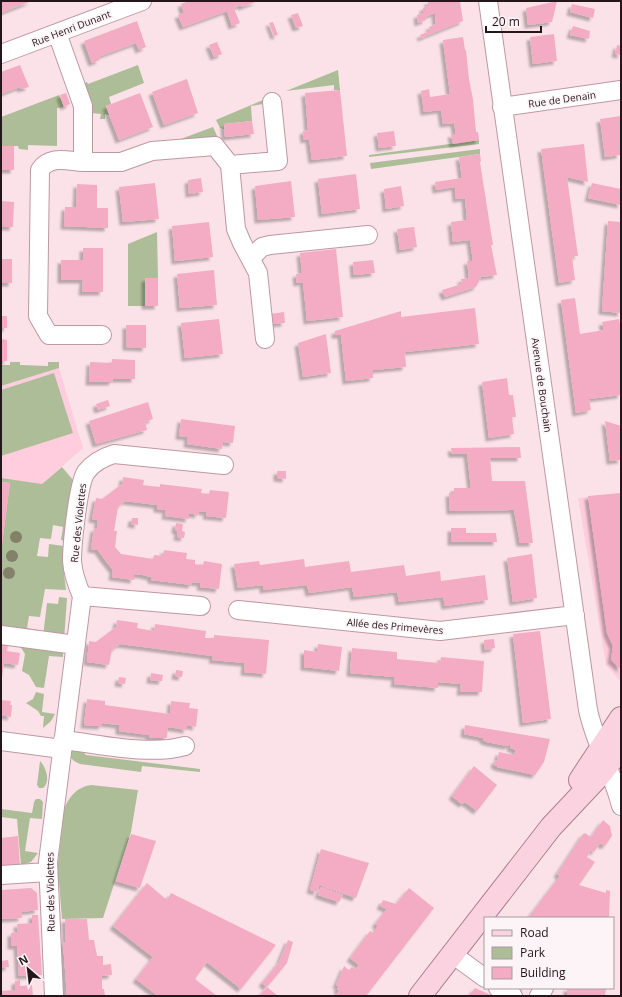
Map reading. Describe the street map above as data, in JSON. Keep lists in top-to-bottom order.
{
  "streets": {
    "street": [
      "Rue Henri Dunant",
      "Rue de Denain",
      "Avenue de Bouchain",
      "Rue des Violettes",
      "Allée des Primevères"
    ]
  },
  "crossings": [
    ["Rue de Denain", "Avenue de Bouchain"],
    ["Avenue de Bouchain", "Allée des Primevères"]
  ],
  "legend": ["Road", "Park", "Building"],
  "scale_bar": "20 m",
  "north": "top left"
}
